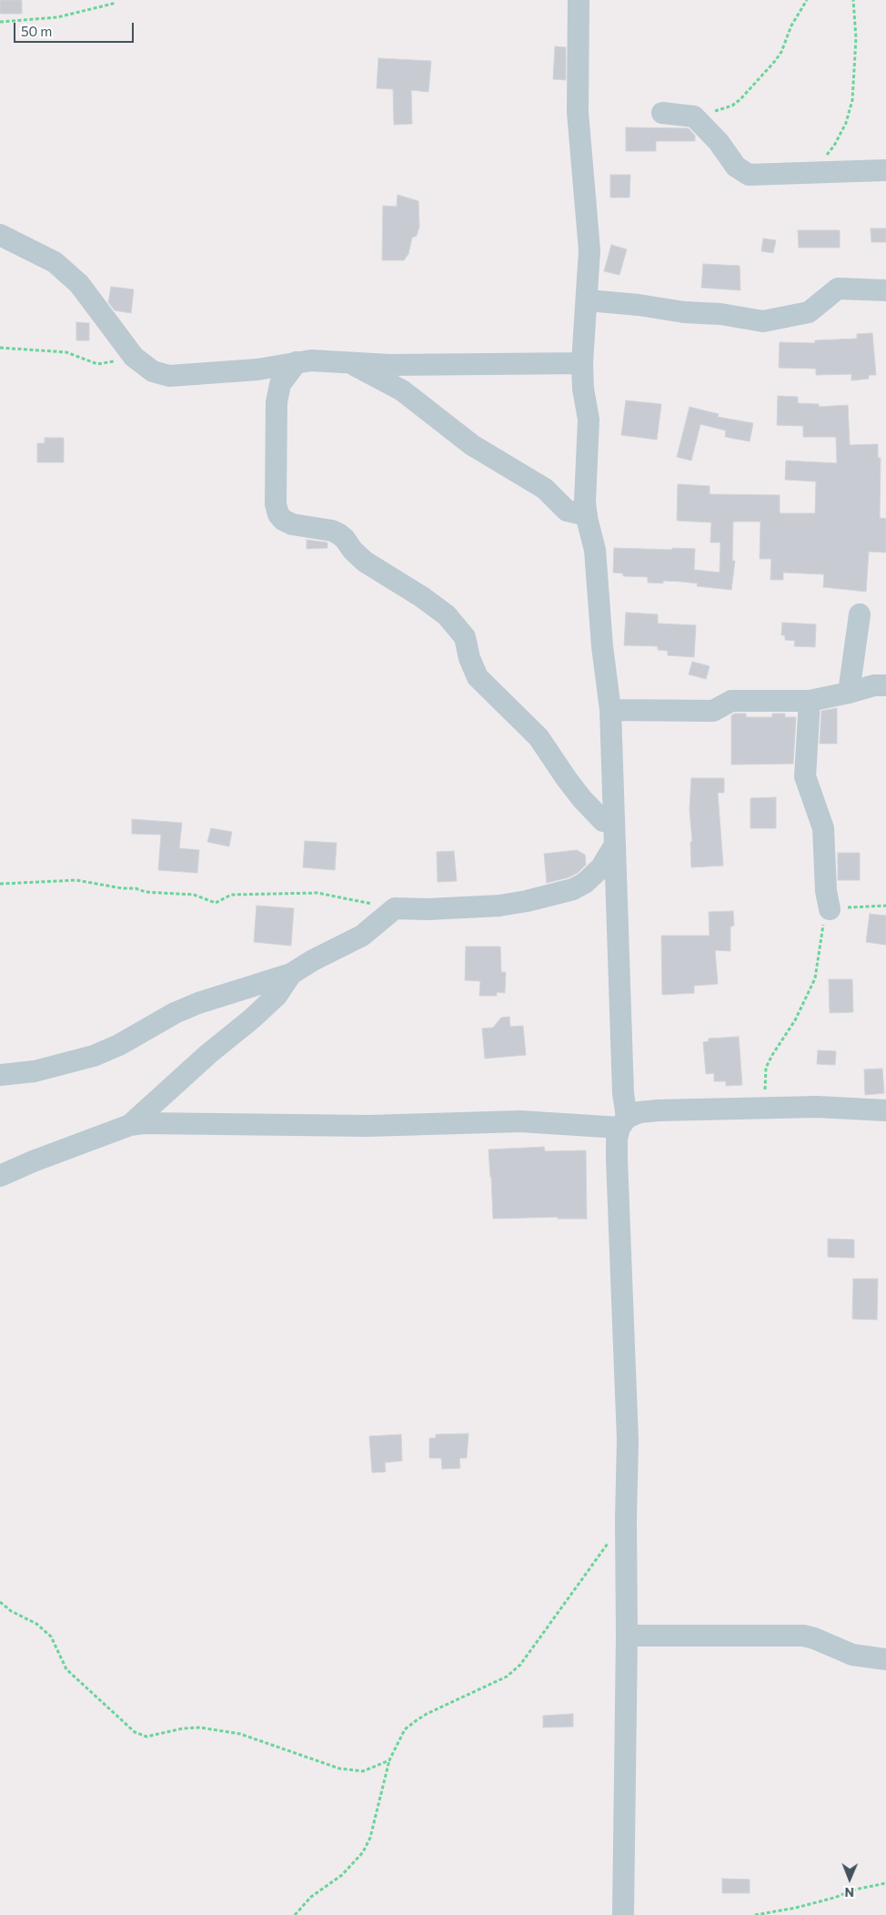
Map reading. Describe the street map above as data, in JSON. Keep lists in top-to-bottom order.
{
  "scale_bar": "50 m",
  "north": "bottom"
}
